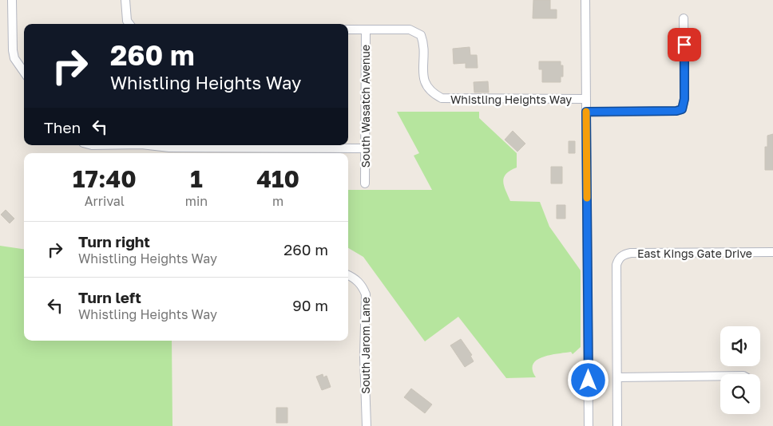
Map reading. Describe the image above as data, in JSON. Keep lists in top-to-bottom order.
{
  "streets": {
    "street": [
      "Whistling Heights Way",
      "South Wasatch Avenue",
      "East Kings Gate Drive",
      "South Jarom Lane"
    ]
  },
  "crossings": [
    ["Whistling Heights Way", "South Wasatch Avenue"]
  ],
  "page": {
    "turn": ["260 m", "Whistling Heights Way"],
    "then": "Then",
    "eta": [
      "17:40",
      "Arrival",
      "1",
      "min",
      "410",
      "m"
    ],
    "list": [
      {
        "name": "Turn right",
        "note": "Whistling Heights Way",
        "value": "260 m"
      },
      {
        "name": "Turn left",
        "note": "Whistling Heights Way",
        "value": "90 m"
      }
    ]
  }
}
